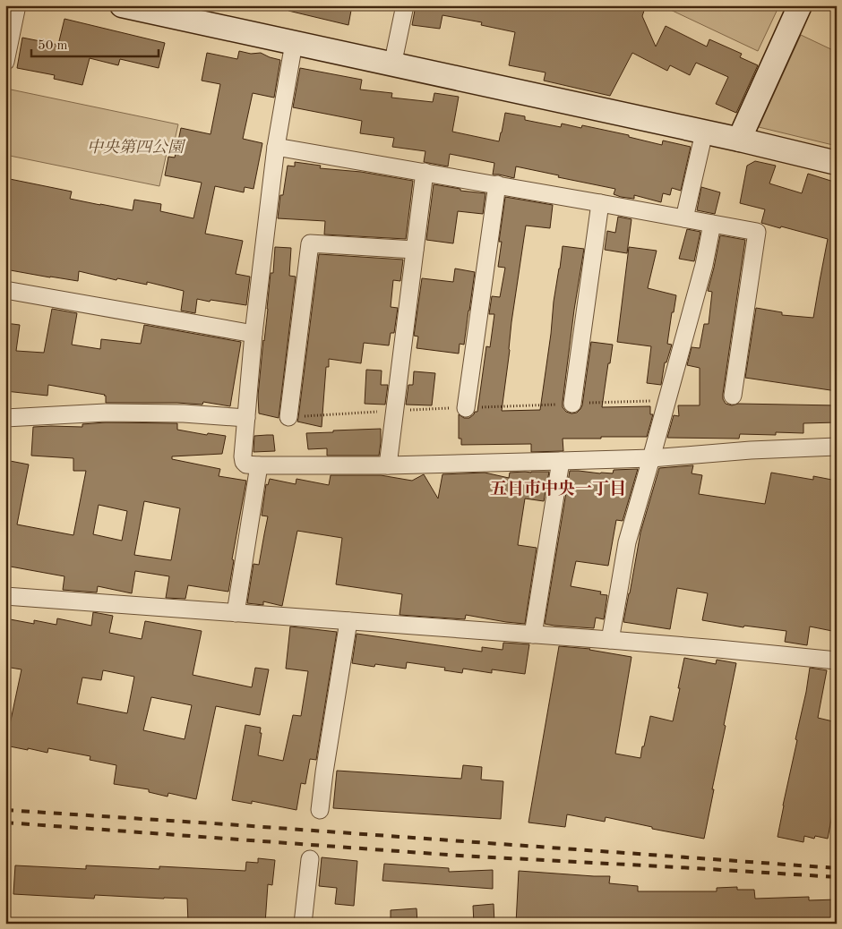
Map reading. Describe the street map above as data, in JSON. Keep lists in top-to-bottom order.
{
  "districts": ["五日市中央一丁目"],
  "parks": ["中央第四公園"],
  "scale_bar": "50 m"
}
